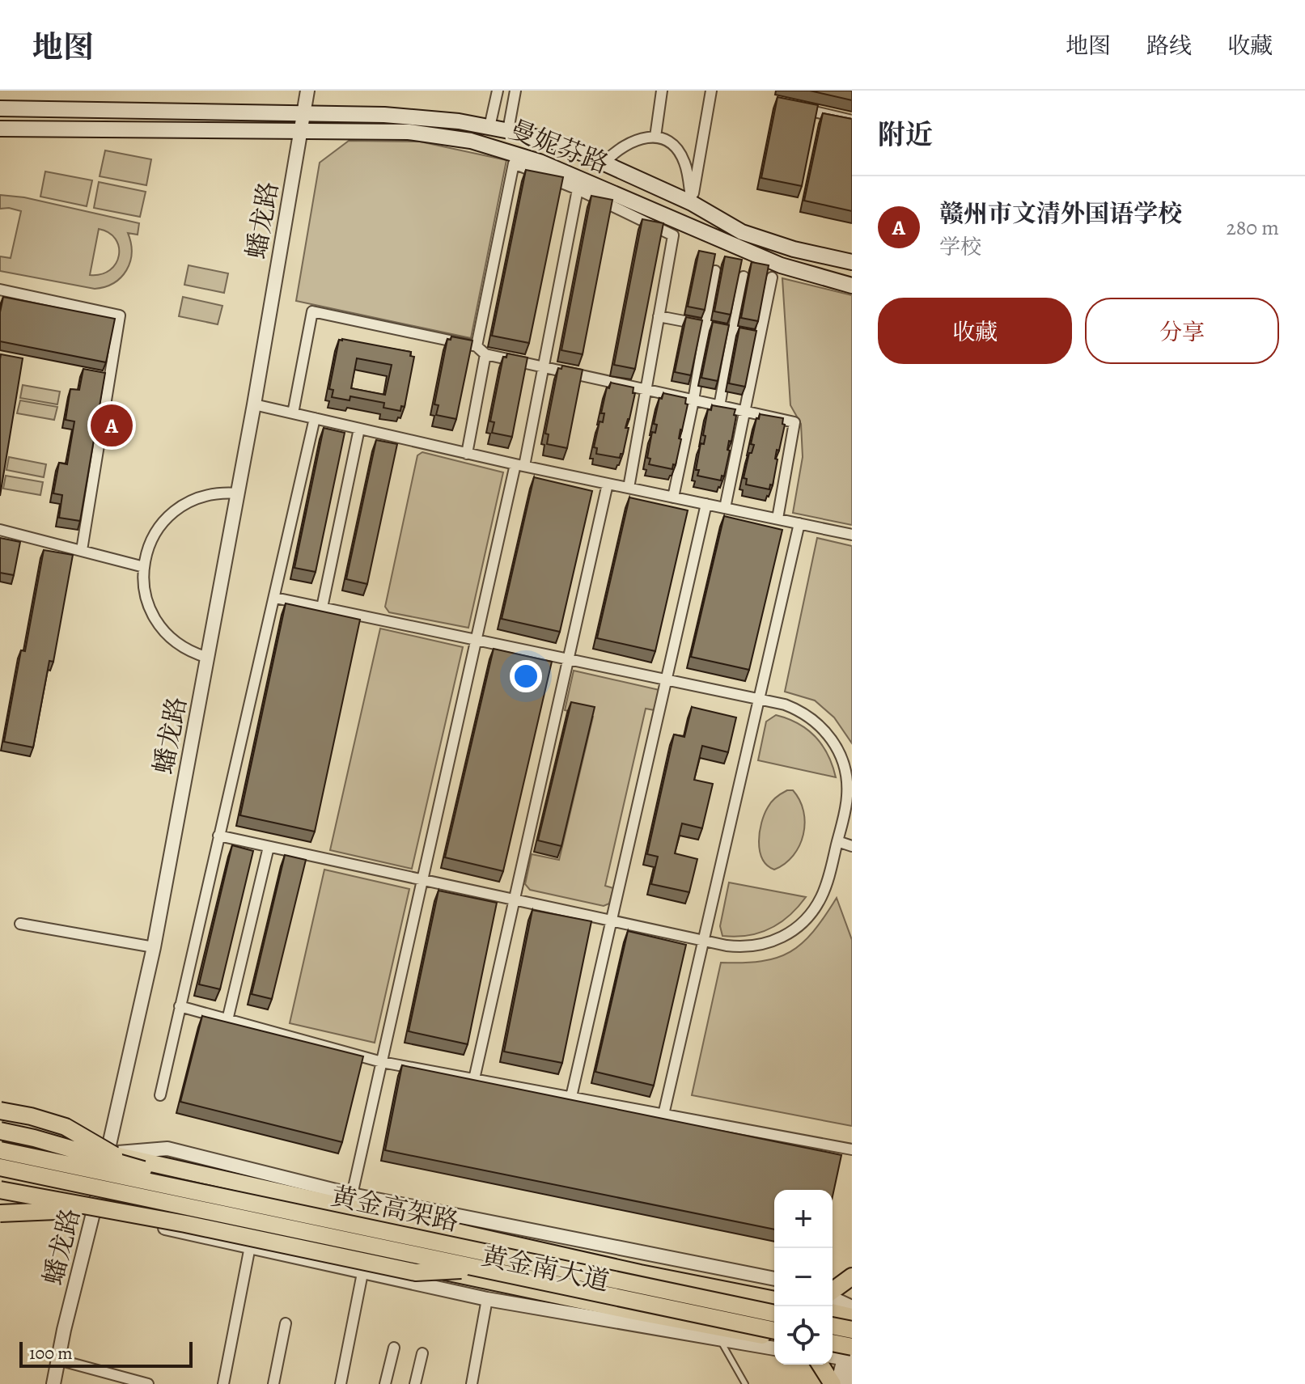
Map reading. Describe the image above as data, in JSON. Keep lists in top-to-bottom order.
{
  "streets": {
    "main road": ["曼妮芬路", "黄金高架路", "黄金南大道"],
    "street": ["蟠龙路"]
  },
  "crossings": [
    ["曼妮芬路", "蟠龙路"],
    ["蟠龙路", "黄金南大道"]
  ],
  "scale_bar": "100 m",
  "page": {
    "header": "地图",
    "nav": ["地图", "路线", "收藏"],
    "heading": "附近",
    "list": [
      {
        "mark": "A",
        "name": "赣州市文清外国语学校",
        "note": "学校",
        "value": "280 m"
      }
    ],
    "buttons": ["收藏", "分享"],
    "pins": "A",
    "map_buttons": ["+", "−"],
    "scale": "100 m"
  }
}
